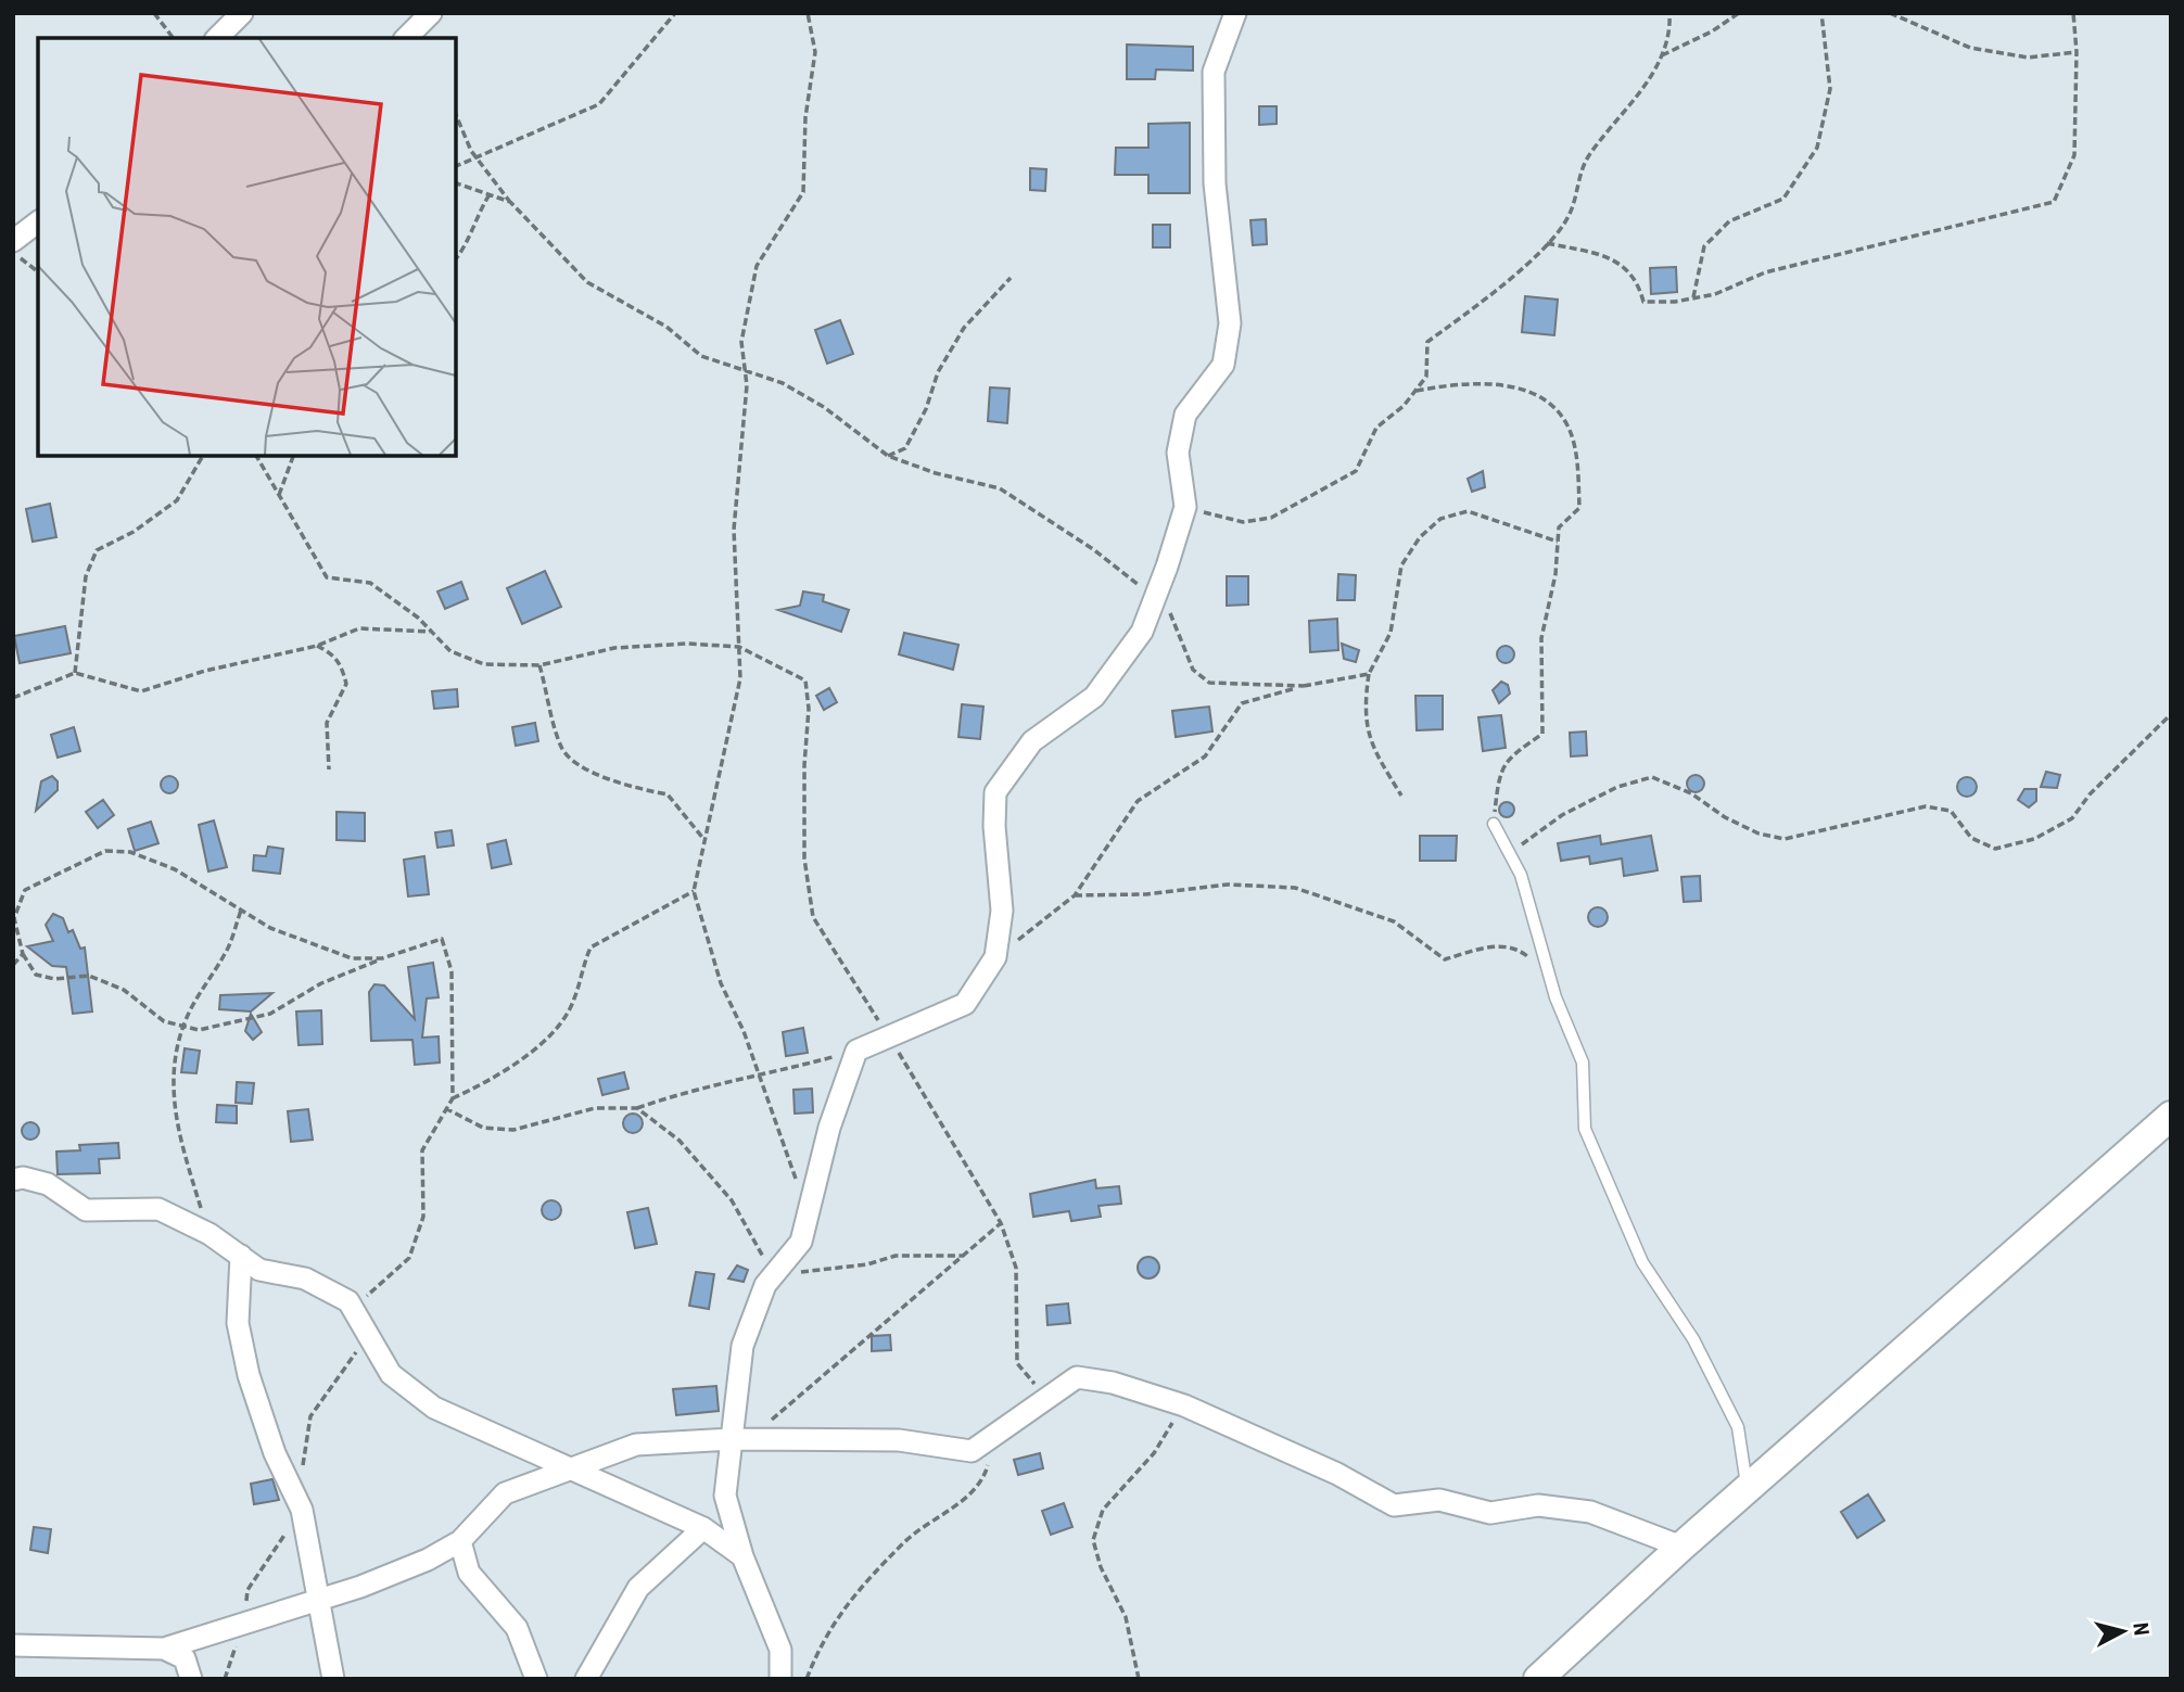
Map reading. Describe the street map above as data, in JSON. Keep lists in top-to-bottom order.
{
  "north": "right"
}
